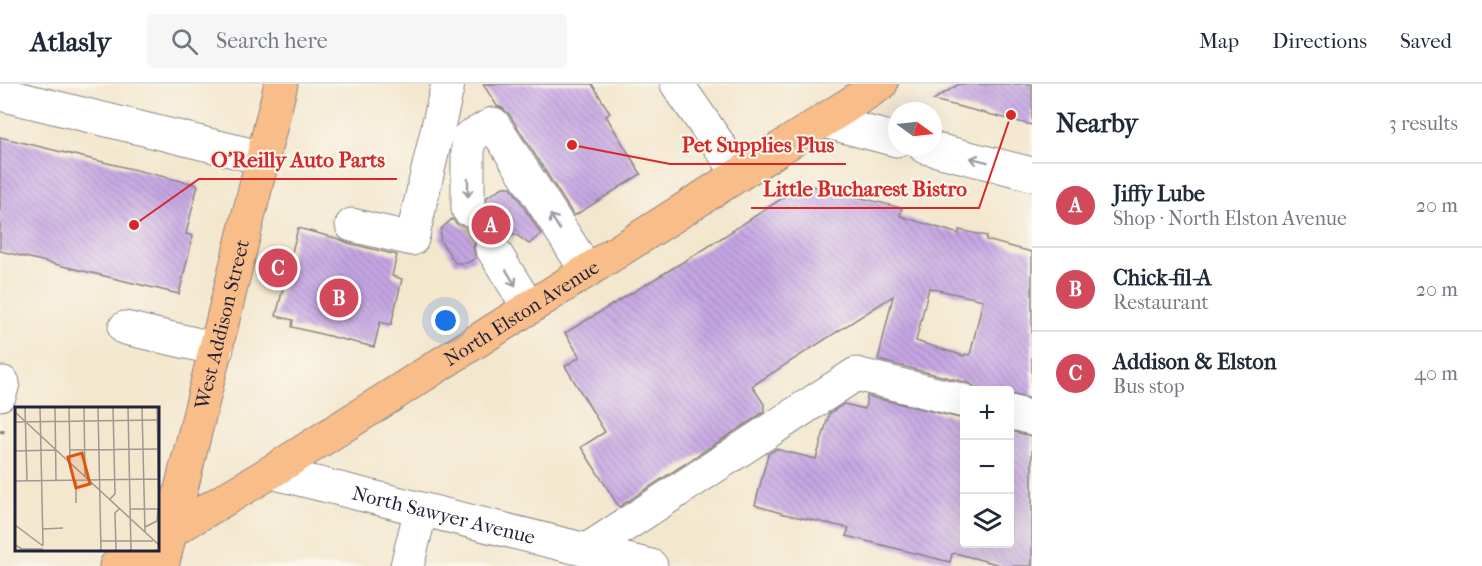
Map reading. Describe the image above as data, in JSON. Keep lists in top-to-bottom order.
{
  "streets": {
    "main road": ["North Elston Avenue", "West Addison Street"],
    "street": ["North Sawyer Avenue"]
  },
  "crossings": [
    ["North Elston Avenue", "West Addison Street"],
    ["North Elston Avenue", "North Sawyer Avenue"]
  ],
  "places": ["Little Bucharest Bistro", "Pet Supplies Plus", "O'Reilly Auto Parts"],
  "north": "right",
  "page": {
    "header": "Atlasly",
    "search": "Search here",
    "nav": ["Map", "Directions", "Saved"],
    "heading": ["Nearby", "3 results"],
    "list": [
      {
        "mark": "A",
        "name": "Jiffy Lube",
        "note": "Shop · North Elston Avenue",
        "value": "20 m"
      },
      {
        "mark": "B",
        "name": "Chick-fil-A",
        "note": "Restaurant",
        "value": "20 m"
      },
      {
        "mark": "C",
        "name": "Addison & Elston",
        "note": "Bus stop",
        "value": "40 m"
      }
    ],
    "pins": ["A", "C", "B"],
    "map_buttons": ["+", "−"]
  }
}
